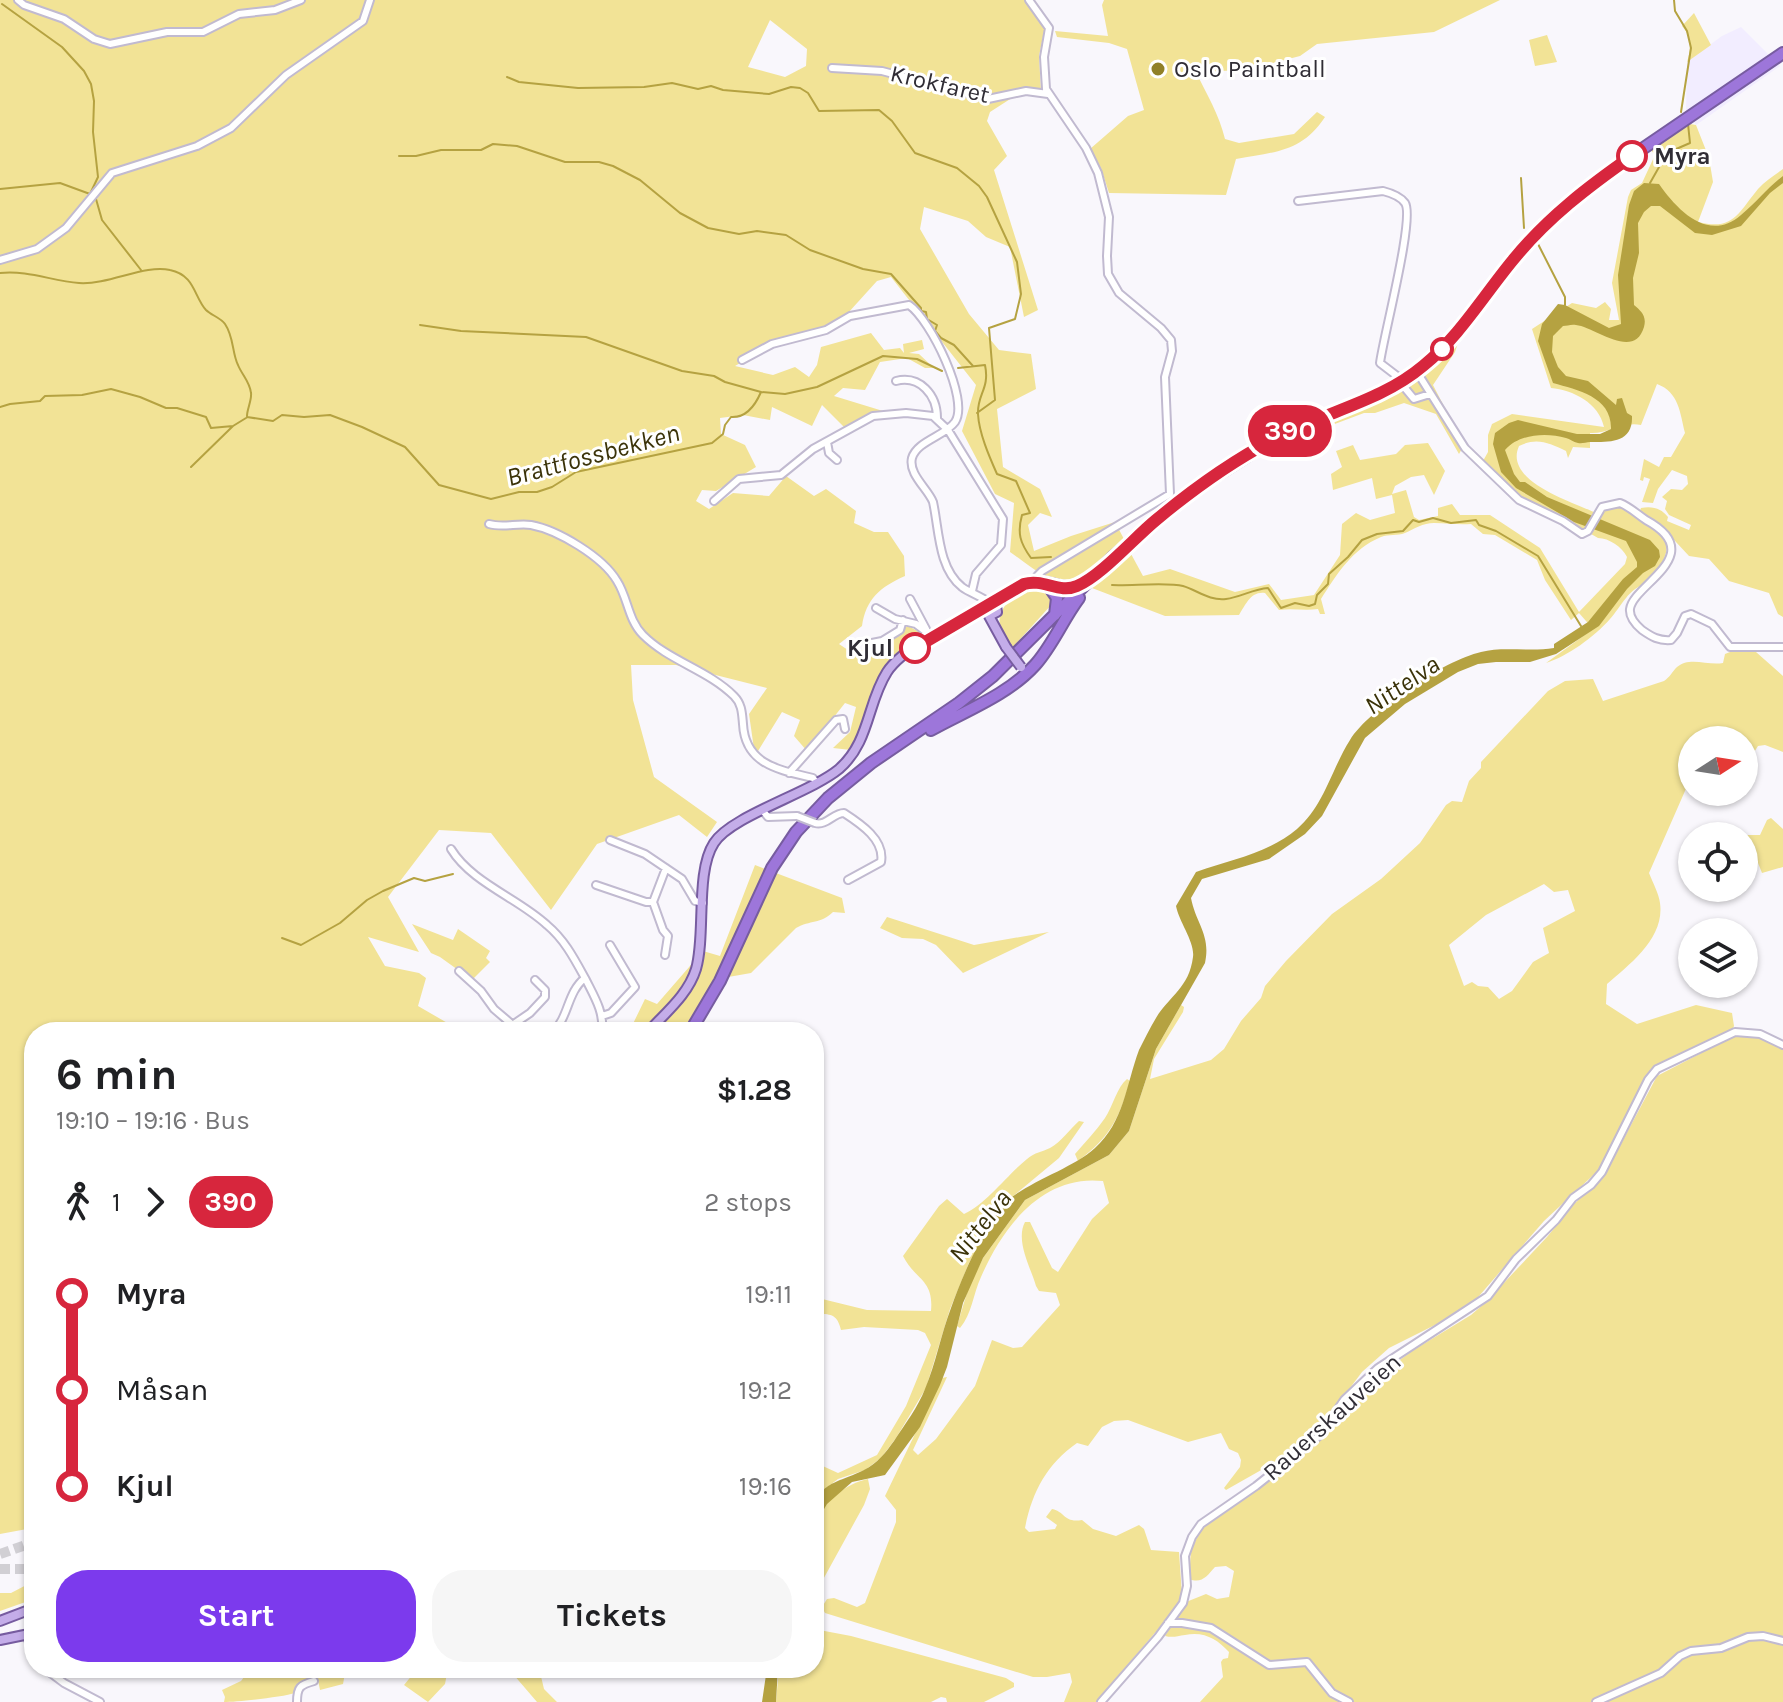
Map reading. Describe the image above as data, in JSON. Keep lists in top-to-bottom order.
{
  "streets": {
    "street": ["Krokfaret", "Rauerskauveien"]
  },
  "water": ["Brattfossbekken", "Nittelva"],
  "places": ["Oslo Paintball", "Myra", "Kjul"],
  "lines": ["bus line 390"],
  "north": "right",
  "page": {
    "on_map": "390",
    "heading": ["6 min", "19:10 – 19:16 · Bus", "$1.28"],
    "legs": ["1", "390", "2 stops"],
    "list": [
      {
        "name": "Myra",
        "value": "19:11"
      },
      {
        "name": "Måsan",
        "value": "19:12"
      },
      {
        "name": "Kjul",
        "value": "19:16"
      }
    ],
    "buttons": ["Start", "Tickets"]
  }
}
